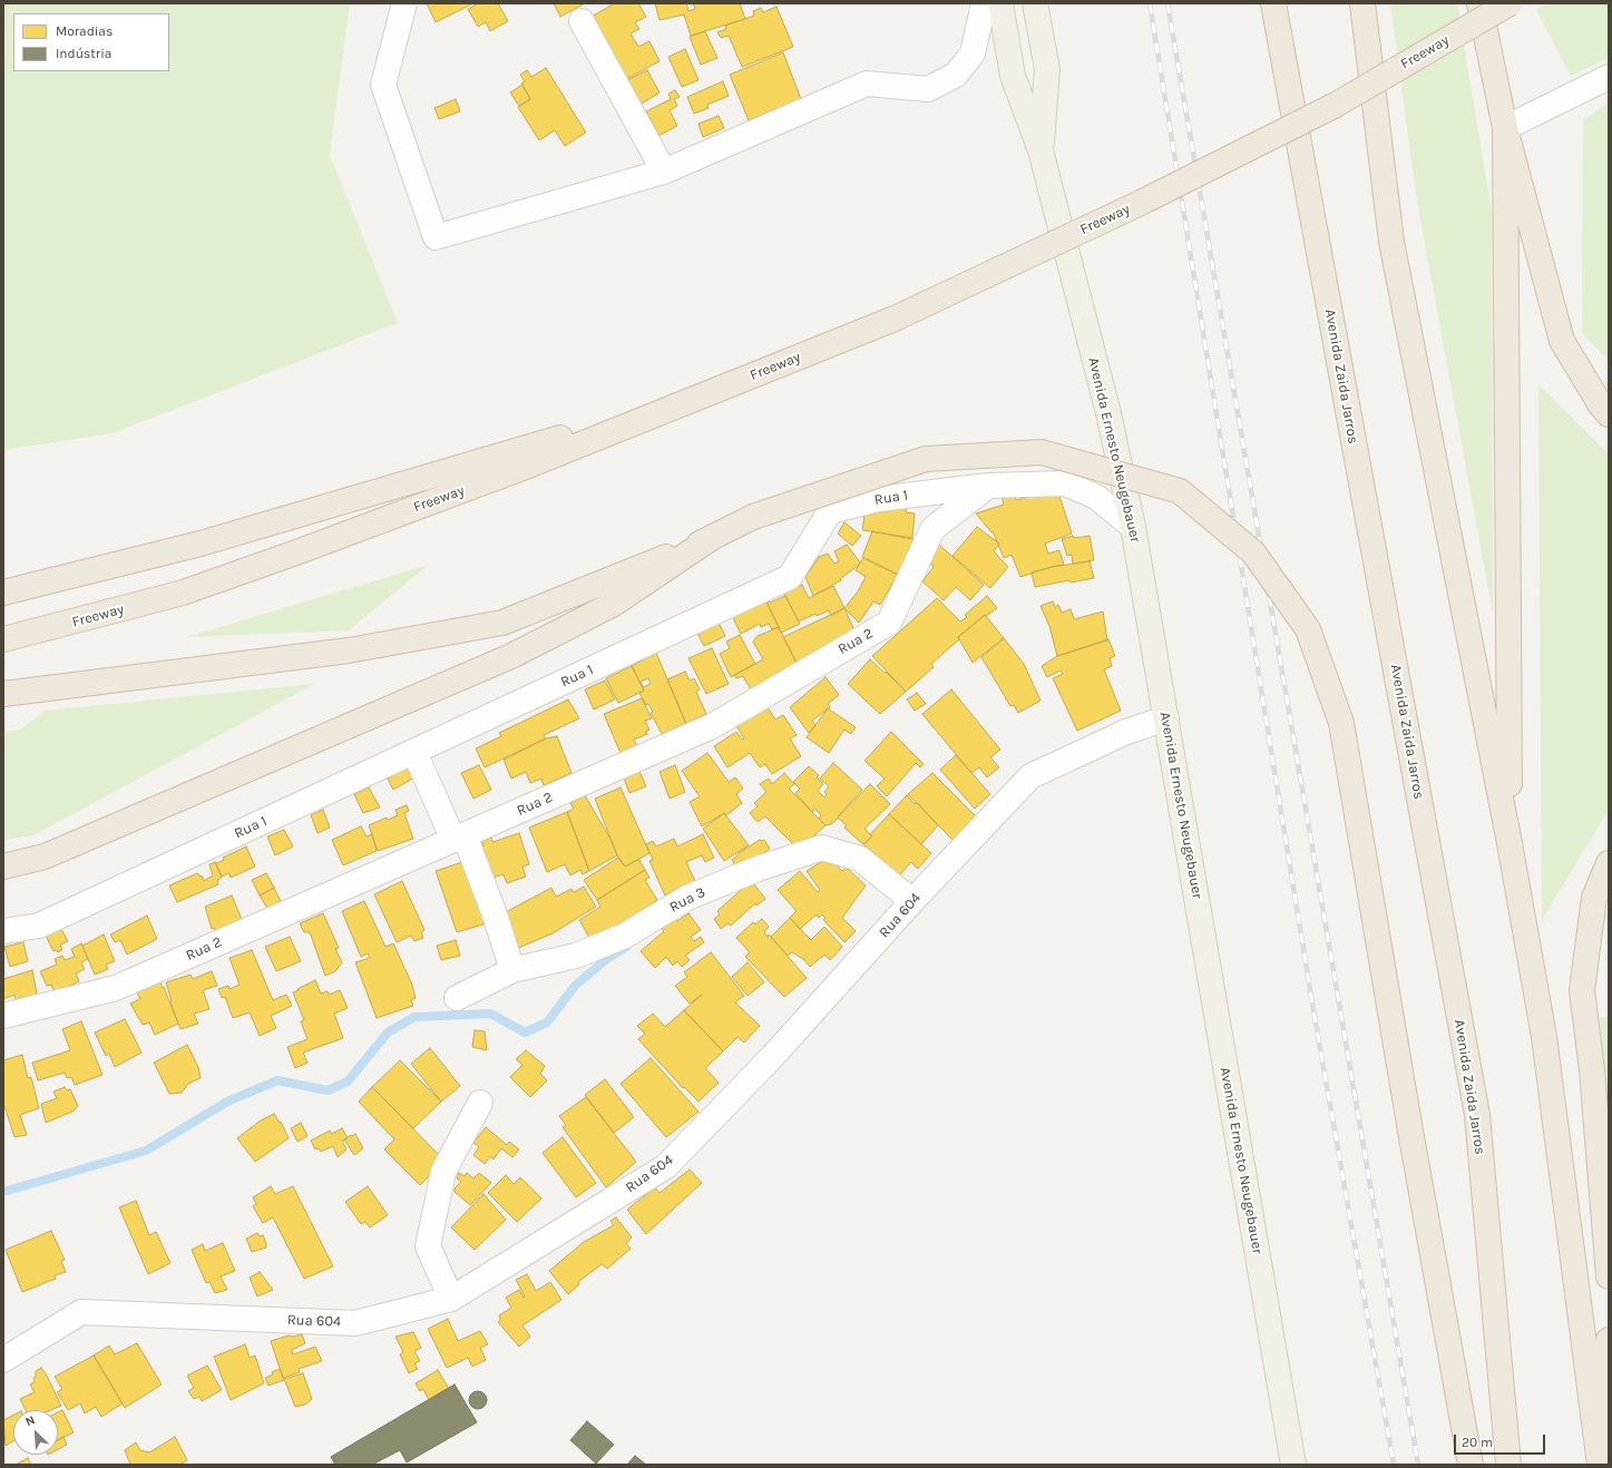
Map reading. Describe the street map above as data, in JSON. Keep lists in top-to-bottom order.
{
  "streets": {
    "highway": ["Freeway", "Avenida Zaida Jarros"],
    "main road": ["Avenida Ernesto Neugebauer"],
    "street": [
      "Rua 1",
      "Rua 2",
      "Rua 3",
      "Rua 604"
    ]
  },
  "crossings": [
    ["Avenida Ernesto Neugebauer", "Rua 1"],
    ["Avenida Ernesto Neugebauer", "Rua 604"],
    ["Rua 1", "Rua 2"],
    ["Rua 3", "Rua 604"]
  ],
  "legend": ["Moradias", "Indústria"],
  "scale_bar": "20 m",
  "north": "top left"
}
